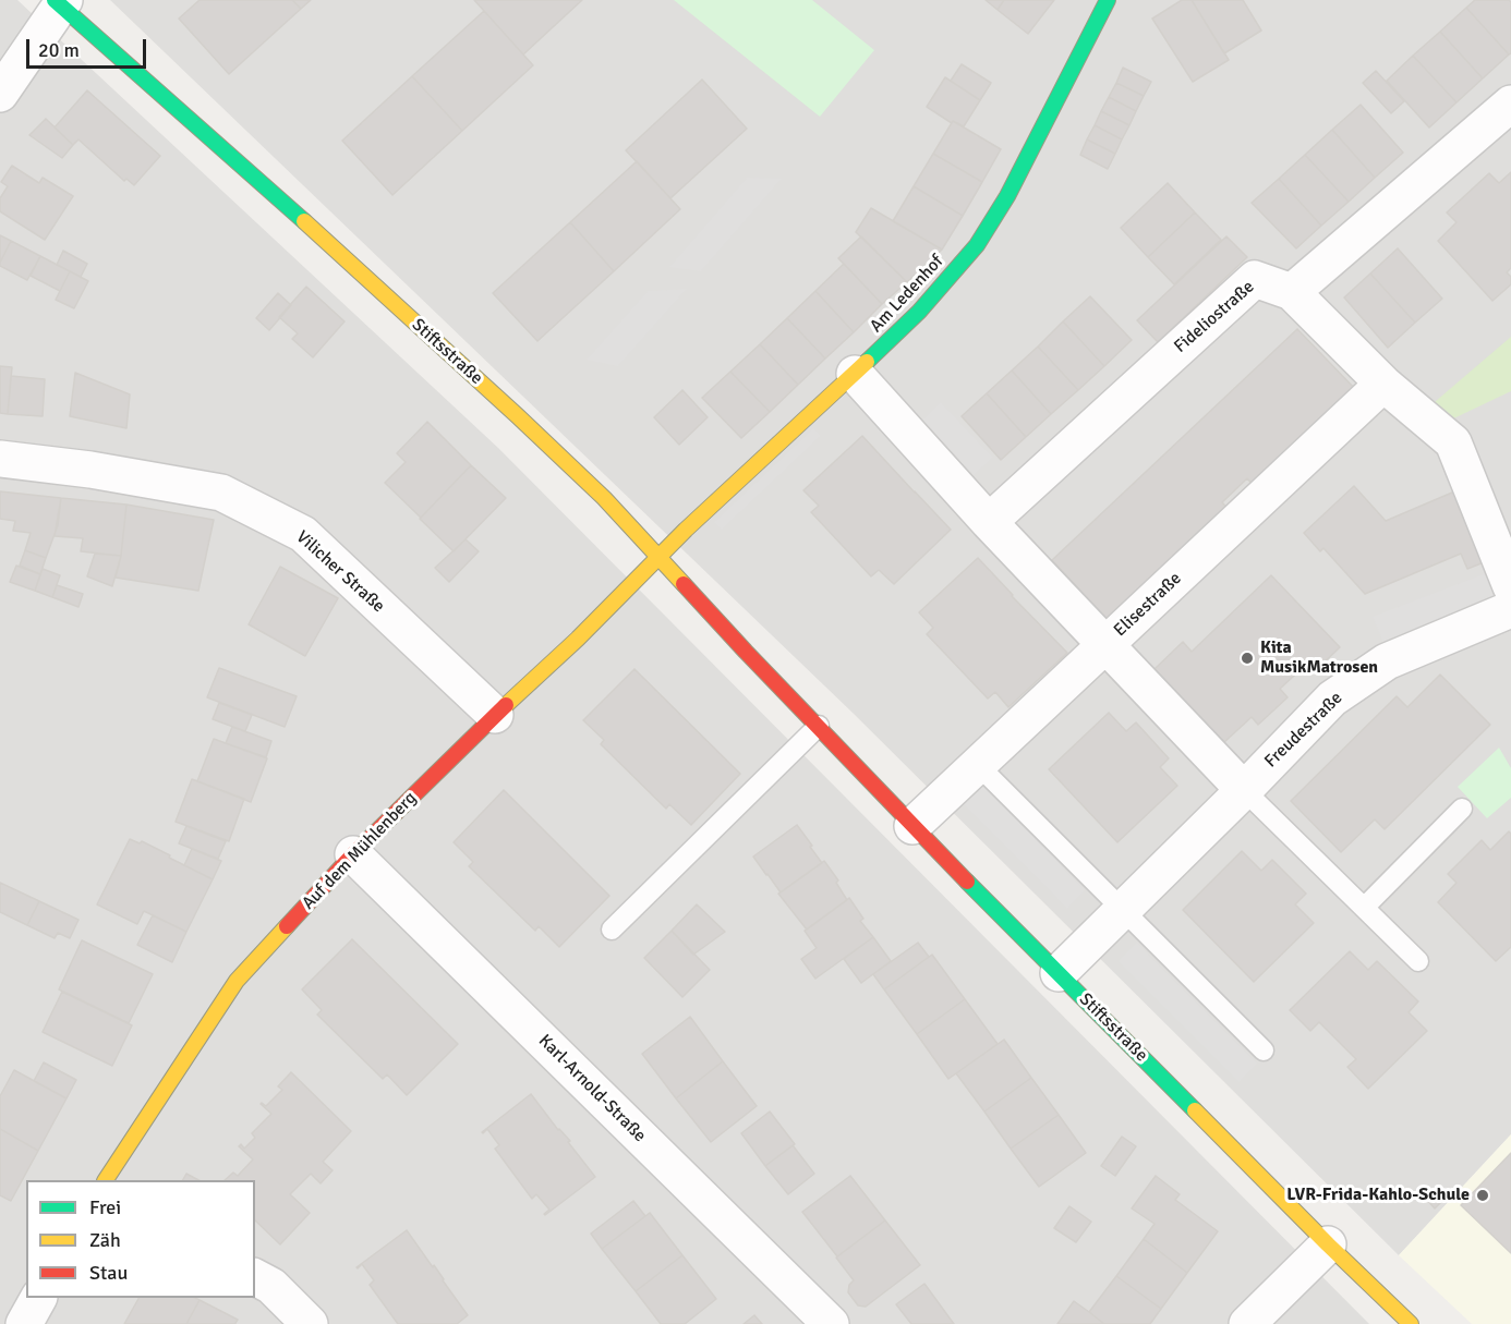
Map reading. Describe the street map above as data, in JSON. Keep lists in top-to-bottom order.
{
  "streets": {
    "street": [
      "Am Ledenhof",
      "Fideliostraße",
      "Stiftsstraße",
      "Vilicher Straße",
      "Elisestraße",
      "Freudestraße",
      "Auf dem Mühlenberg",
      "Karl-Arnold-Straße"
    ]
  },
  "crossings": [
    ["Am Ledenhof", "Stiftsstraße"],
    ["Am Ledenhof", "Auf dem Mühlenberg"],
    ["Stiftsstraße", "Elisestraße"],
    ["Stiftsstraße", "Freudestraße"],
    ["Stiftsstraße", "Auf dem Mühlenberg"],
    ["Vilicher Straße", "Auf dem Mühlenberg"],
    ["Auf dem Mühlenberg", "Karl-Arnold-Straße"]
  ],
  "places": ["Kita MusikMatrosen", "LVR-Frida-Kahlo-Schule"],
  "legend": ["Frei", "Zäh", "Stau"],
  "scale_bar": "20 m"
}
